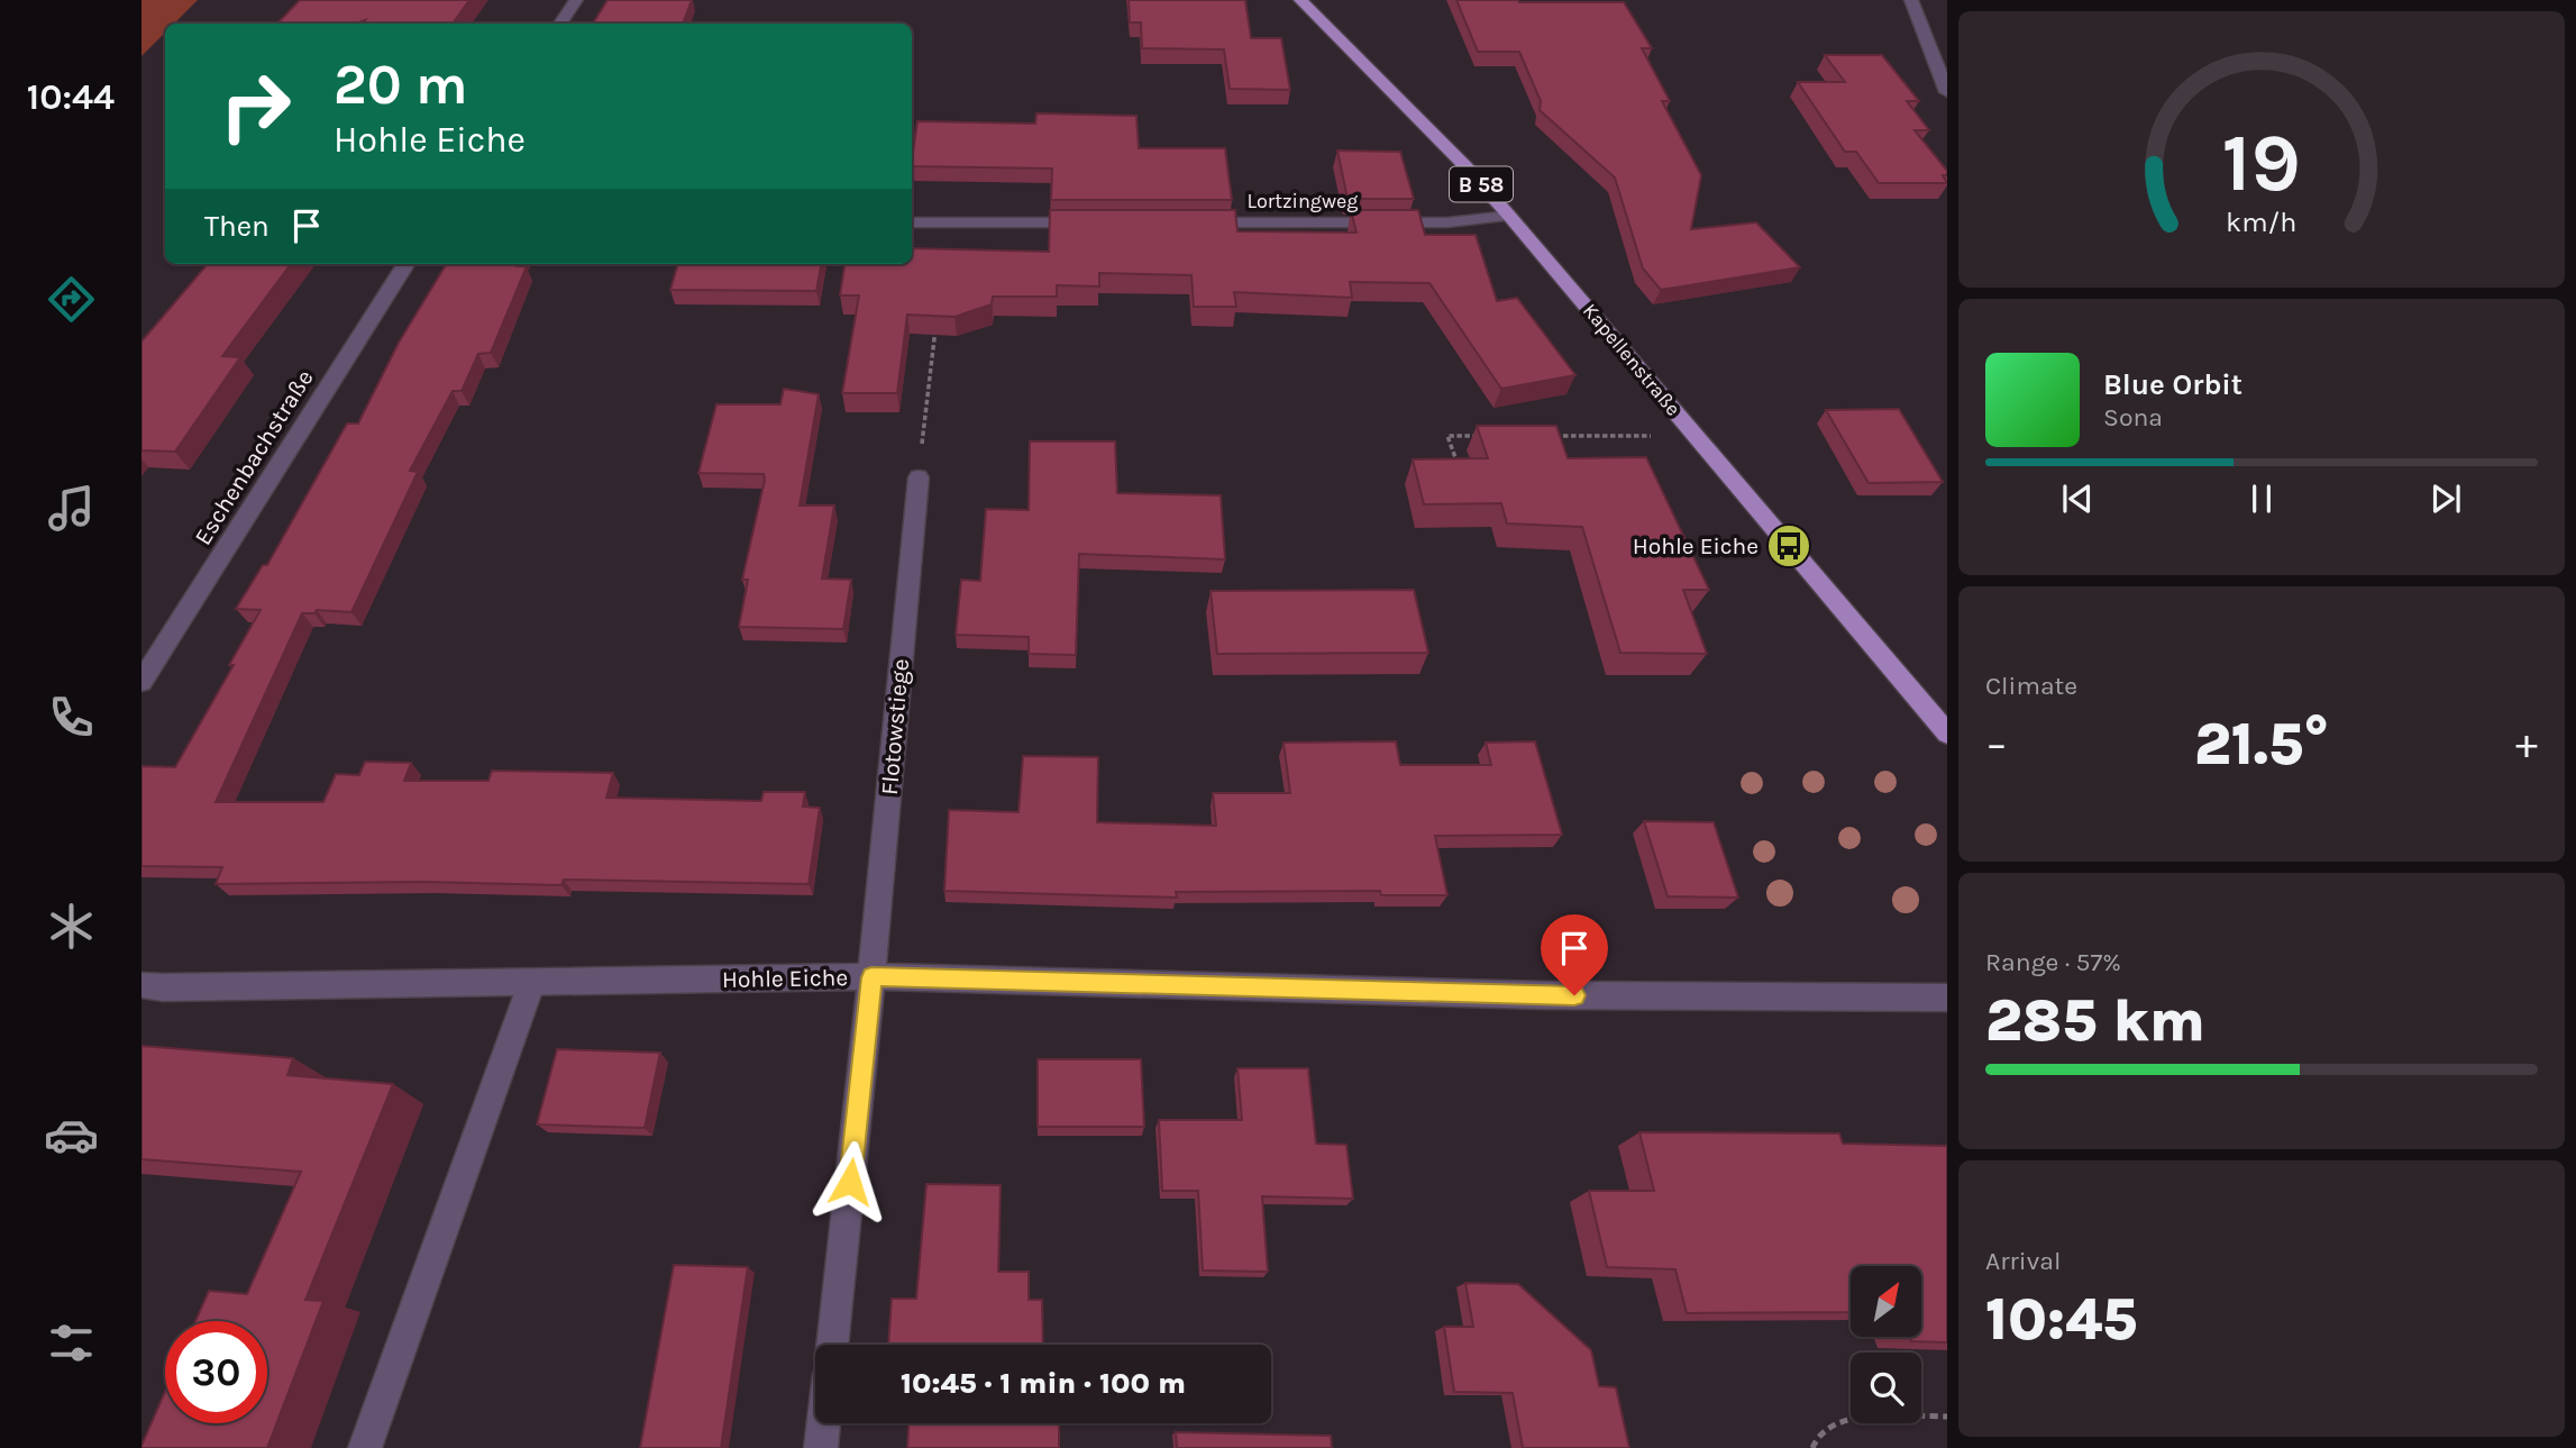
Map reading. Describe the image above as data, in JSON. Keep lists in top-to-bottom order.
{
  "streets": {
    "main road": ["B 58", "Kapellenstraße"],
    "street": [
      "Lortzingweg",
      "Eschenbachstraße",
      "Flotowstiege",
      "Hohle Eiche"
    ]
  },
  "crossings": [
    ["Lortzingweg", "Kapellenstraße"],
    ["Flotowstiege", "Hohle Eiche"]
  ],
  "places": {
    "bus stop": ["Hohle Eiche"]
  },
  "north": "top right",
  "page": {
    "tabs": "10:44",
    "turn": ["20 m", "Hohle Eiche"],
    "then": "Then",
    "song": ["Blue Orbit", "Sona"],
    "tile": [
      "Climate",
      ["Range · 57%", "285 km"],
      ["Arrival", "10:45"]
    ],
    "heat": ["−", "21.5°", "+"],
    "limit": "30",
    "trip": "10:45 · 1 min · 100 m",
    "gauge": ["19", "km/h"]
  }
}
